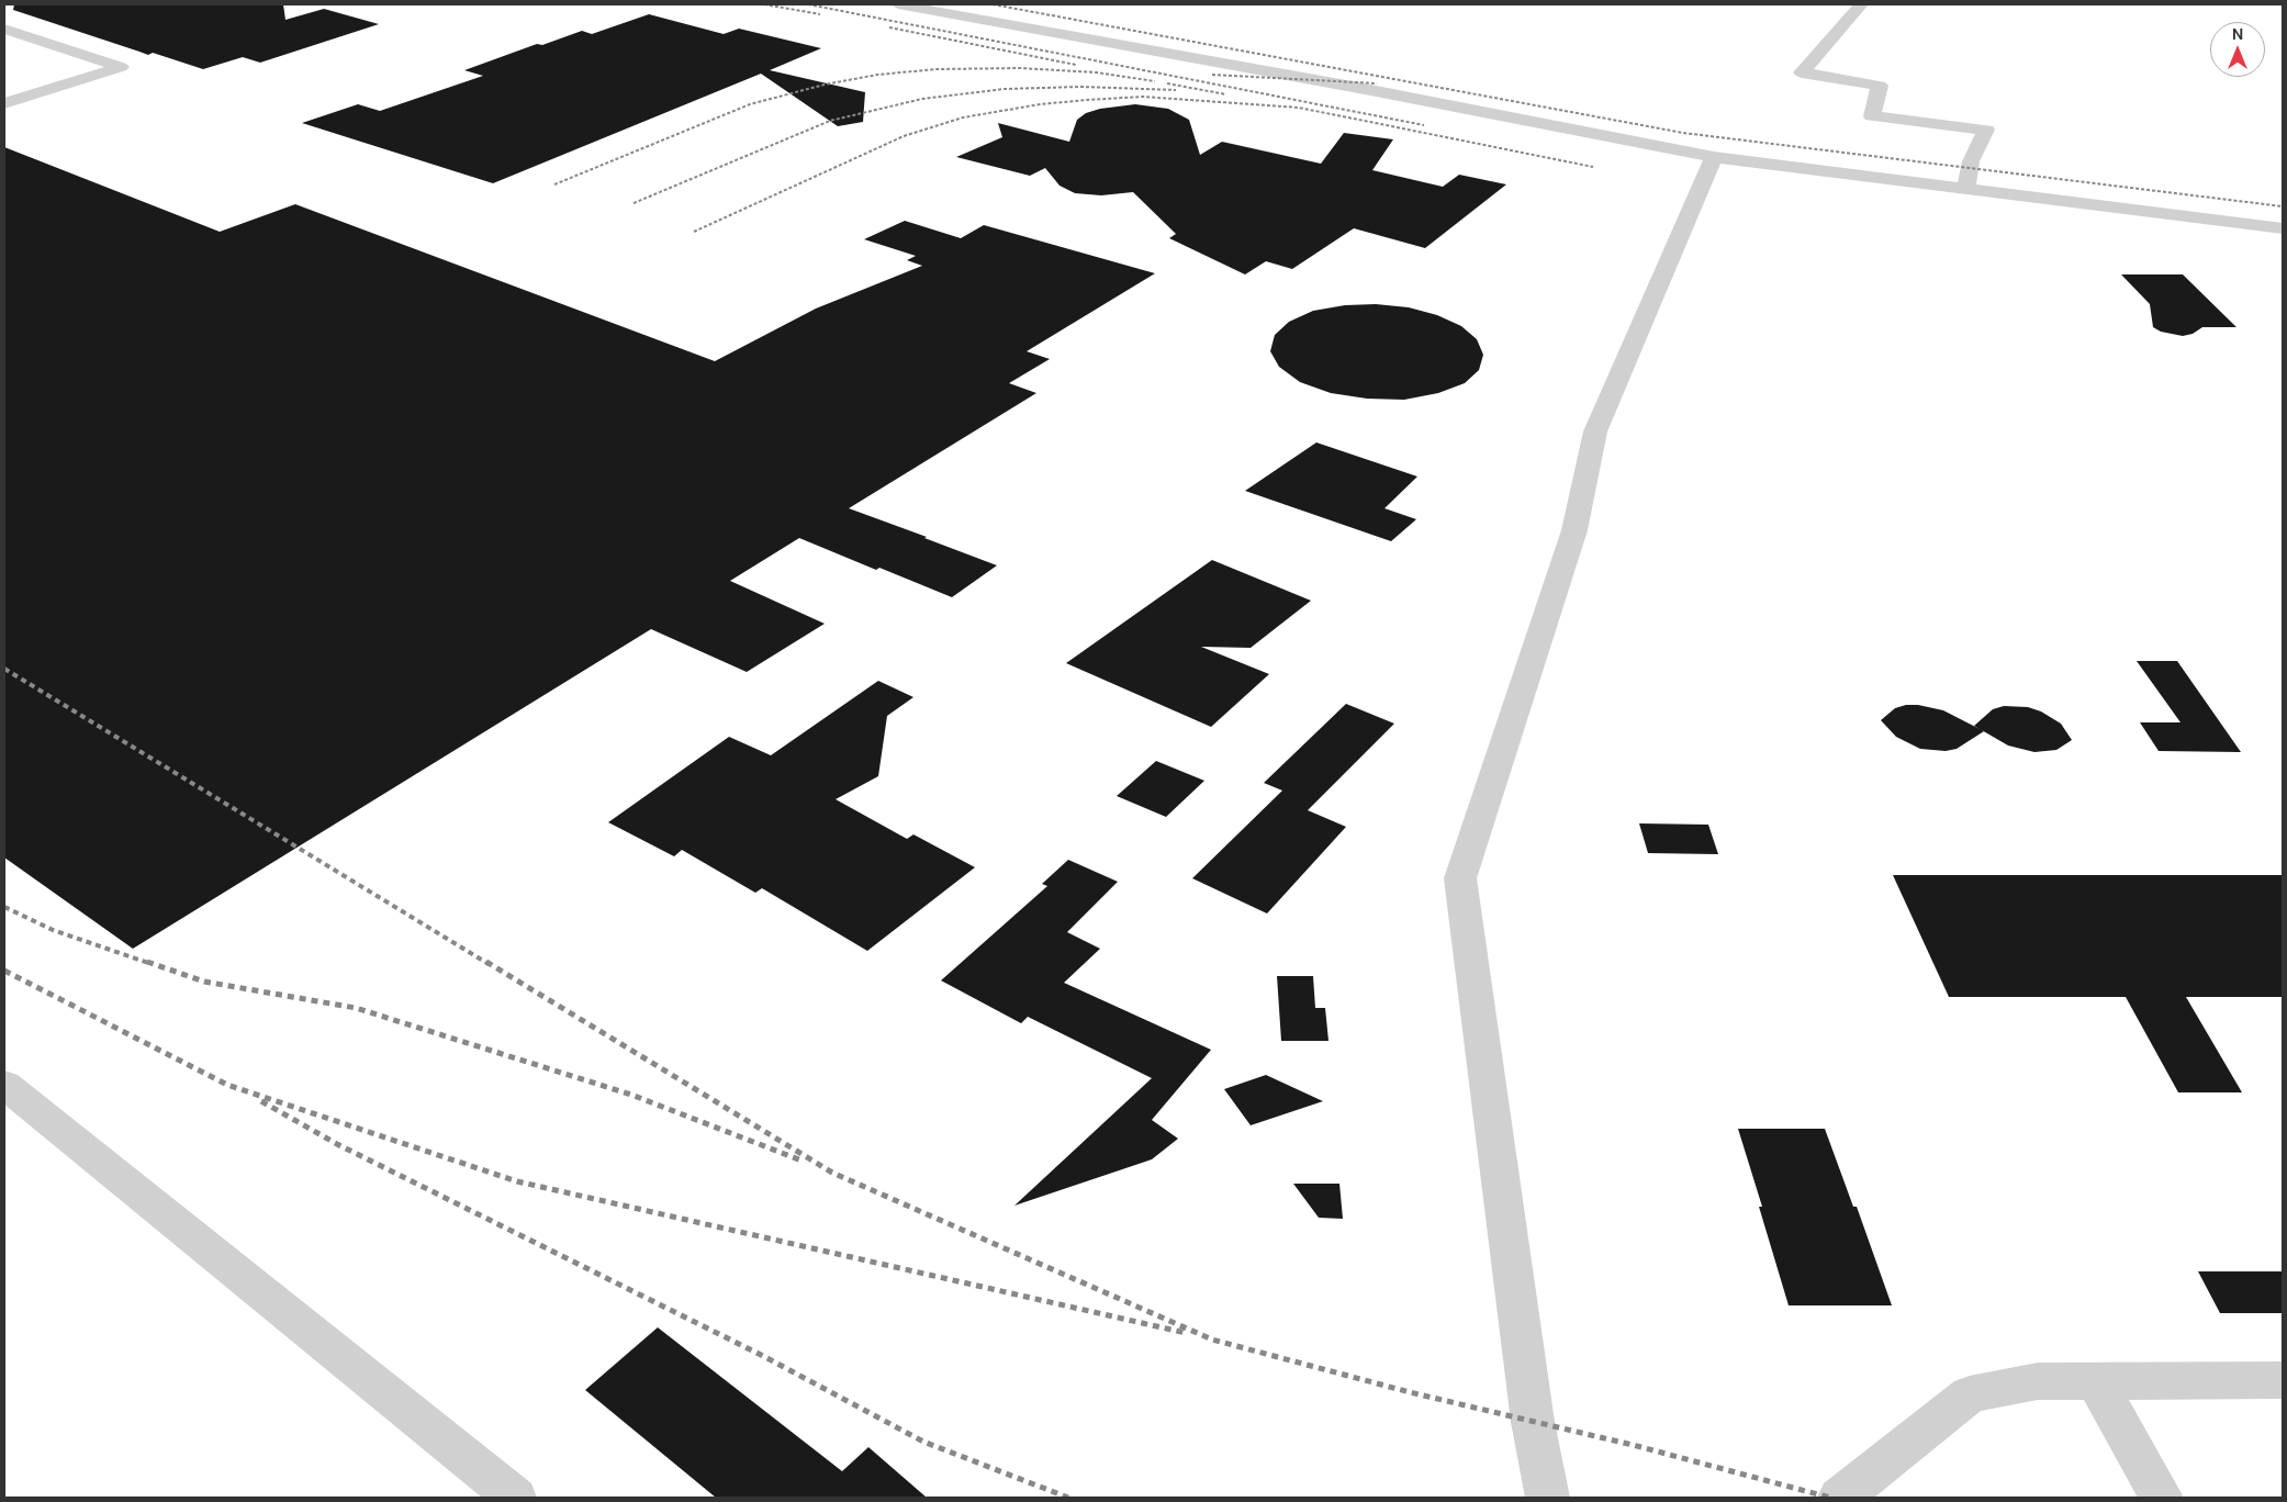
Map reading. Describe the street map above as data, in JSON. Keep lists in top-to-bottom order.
{
  "north": "top"
}
